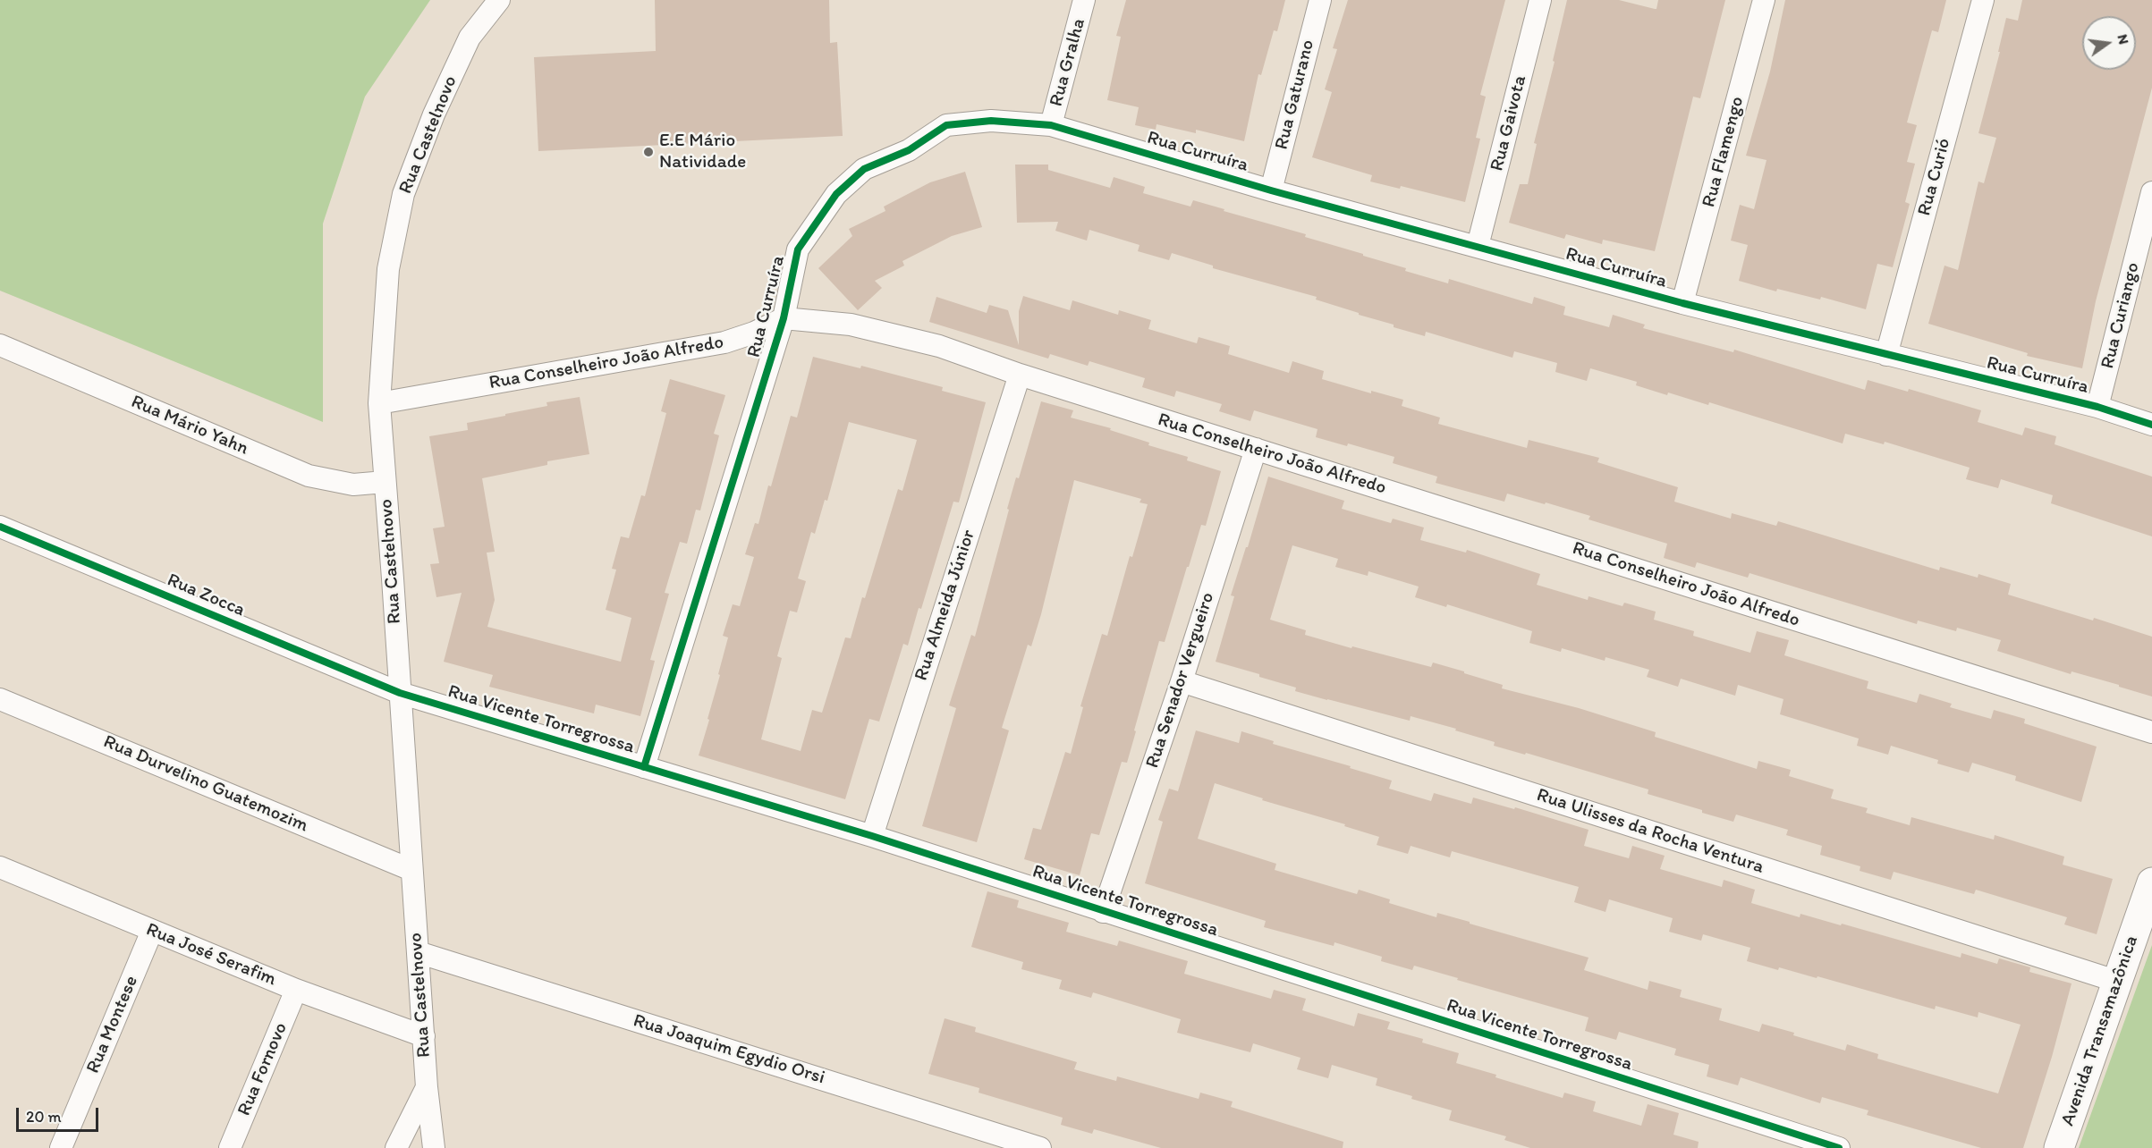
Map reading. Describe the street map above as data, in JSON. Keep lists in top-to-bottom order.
{
  "streets": {
    "street": [
      "Rua Gralha",
      "Rua Gaturano",
      "Rua Gaivota",
      "Rua Castelnovo",
      "Rua Curruíra",
      "Rua Flamengo",
      "Rua Curió",
      "Rua Curiango",
      "Rua Conselheiro João Alfredo",
      "Rua Mário Yahn",
      "Rua Zocca",
      "Rua Almeida Júnior",
      "Rua Senador Vergueiro",
      "Rua Vicente Torregrossa",
      "Rua Durvelino Guatemozim",
      "Rua Ulisses da Rocha Ventura",
      "Rua José Serafim",
      "Rua Montese",
      "Avenida Transamazônica",
      "Rua Joaquim Egydio Orsi",
      "Rua Fornovo"
    ]
  },
  "crossings": [
    ["Rua Gralha", "Rua Curruíra"],
    ["Rua Gaturano", "Rua Curruíra"],
    ["Rua Gaivota", "Rua Curruíra"],
    ["Rua Castelnovo", "Rua Conselheiro João Alfredo"],
    ["Rua Castelnovo", "Rua Mário Yahn"],
    ["Rua Castelnovo", "Rua Zocca"],
    ["Rua Castelnovo", "Rua Vicente Torregrossa"],
    ["Rua Castelnovo", "Rua Durvelino Guatemozim"],
    ["Rua Castelnovo", "Rua José Serafim"],
    ["Rua Castelnovo", "Rua Joaquim Egydio Orsi"],
    ["Rua Curruíra", "Rua Flamengo"],
    ["Rua Curruíra", "Rua Curió"],
    ["Rua Curruíra", "Rua Curiango"],
    ["Rua Curruíra", "Rua Conselheiro João Alfredo"],
    ["Rua Curruíra", "Rua Vicente Torregrossa"],
    ["Rua Conselheiro João Alfredo", "Rua Almeida Júnior"],
    ["Rua Conselheiro João Alfredo", "Rua Senador Vergueiro"],
    ["Rua Zocca", "Rua Vicente Torregrossa"],
    ["Rua Almeida Júnior", "Rua Vicente Torregrossa"],
    ["Rua Senador Vergueiro", "Rua Vicente Torregrossa"],
    ["Rua Senador Vergueiro", "Rua Ulisses da Rocha Ventura"],
    ["Rua Ulisses da Rocha Ventura", "Avenida Transamazônica"],
    ["Rua José Serafim", "Rua Montese"],
    ["Rua José Serafim", "Rua Fornovo"]
  ],
  "places": ["E.E Mário Natividade"],
  "scale_bar": "20 m",
  "north": "right"
}
